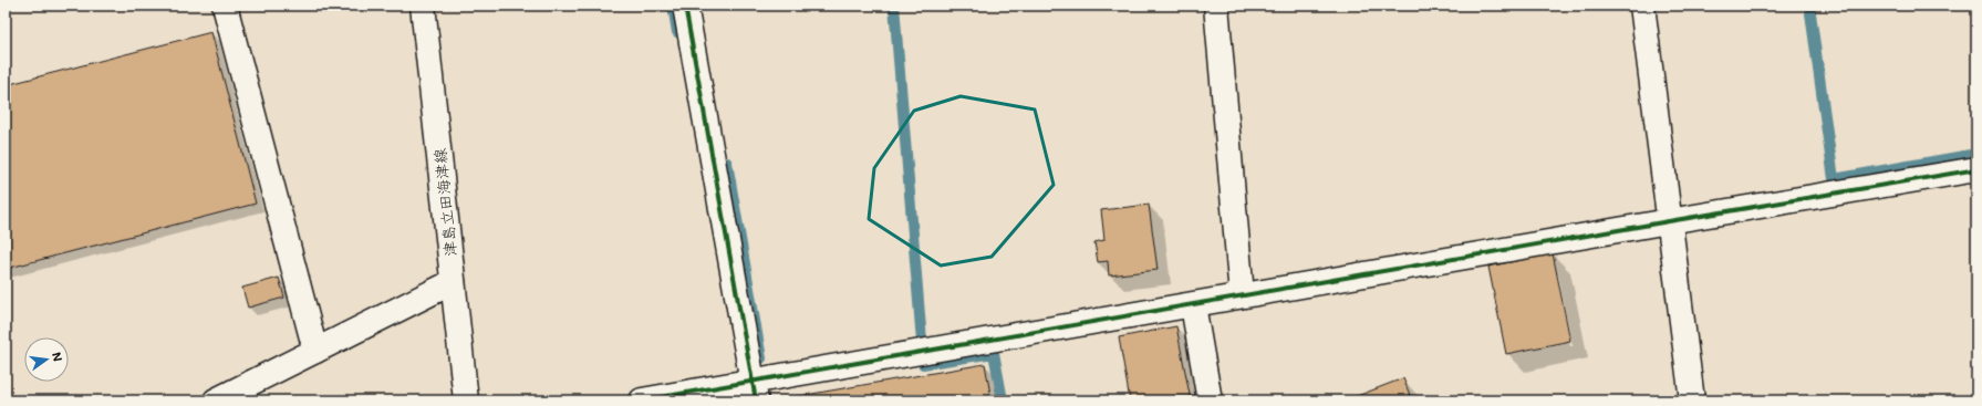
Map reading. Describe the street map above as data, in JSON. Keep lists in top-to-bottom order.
{
  "streets": {
    "street": ["津島立田海津線"]
  },
  "north": "right"
}
